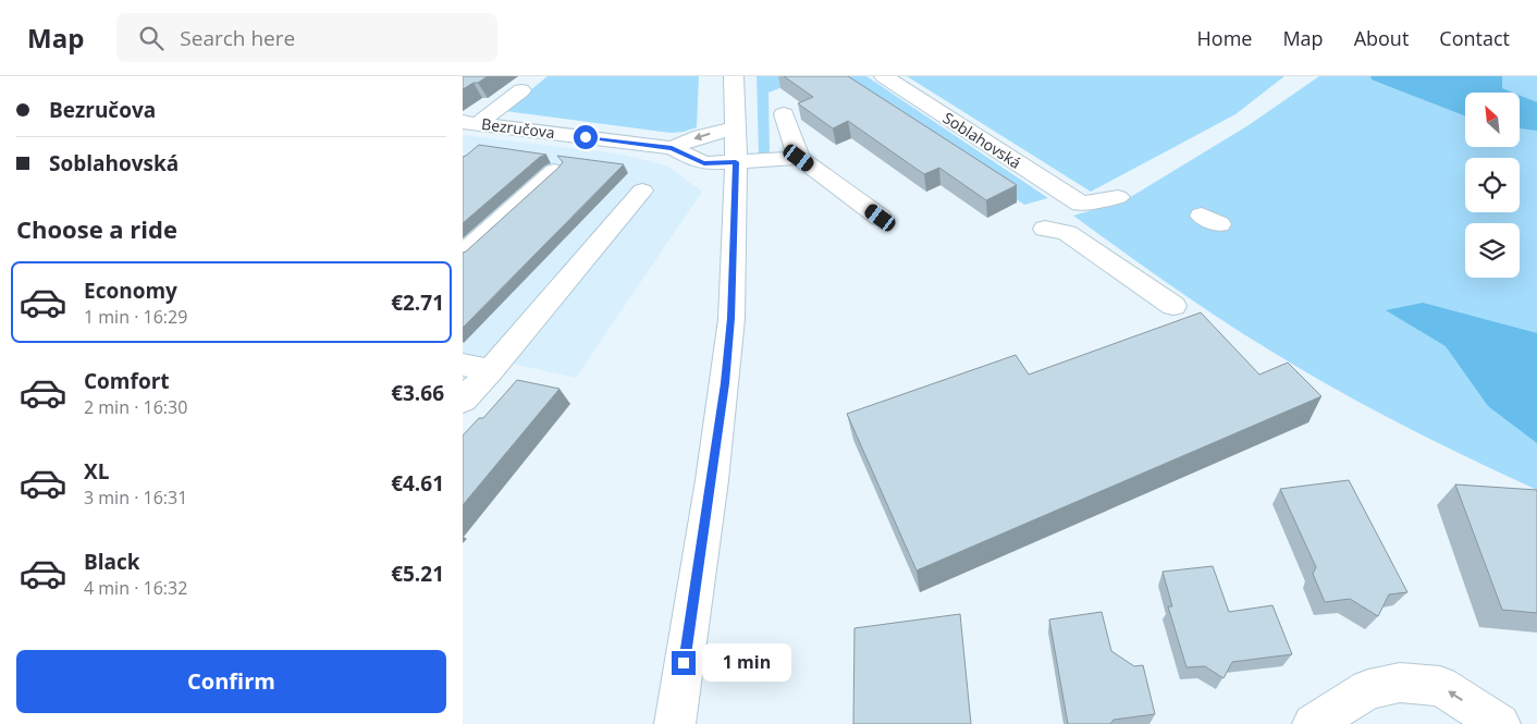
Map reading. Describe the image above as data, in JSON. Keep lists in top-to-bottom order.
{
  "streets": {
    "street": ["Bezručova", "Soblahovská"]
  },
  "north": "top left",
  "page": {
    "header": "Map",
    "search": "Search here",
    "nav": [
      "Home",
      "Map",
      "About",
      "Contact"
    ],
    "banner": ["Bezručova", "Soblahovská"],
    "heading": "Choose a ride",
    "list": [
      {
        "name": "Economy",
        "note": "1 min · 16:29",
        "value": "€2.71"
      },
      {
        "name": "Comfort",
        "note": "2 min · 16:30",
        "value": "€3.66"
      },
      {
        "name": "XL",
        "note": "3 min · 16:31",
        "value": "€4.61"
      },
      {
        "name": "Black",
        "note": "4 min · 16:32",
        "value": "€5.21"
      }
    ],
    "buttons": "Confirm",
    "bubble": "1 min"
  }
}
